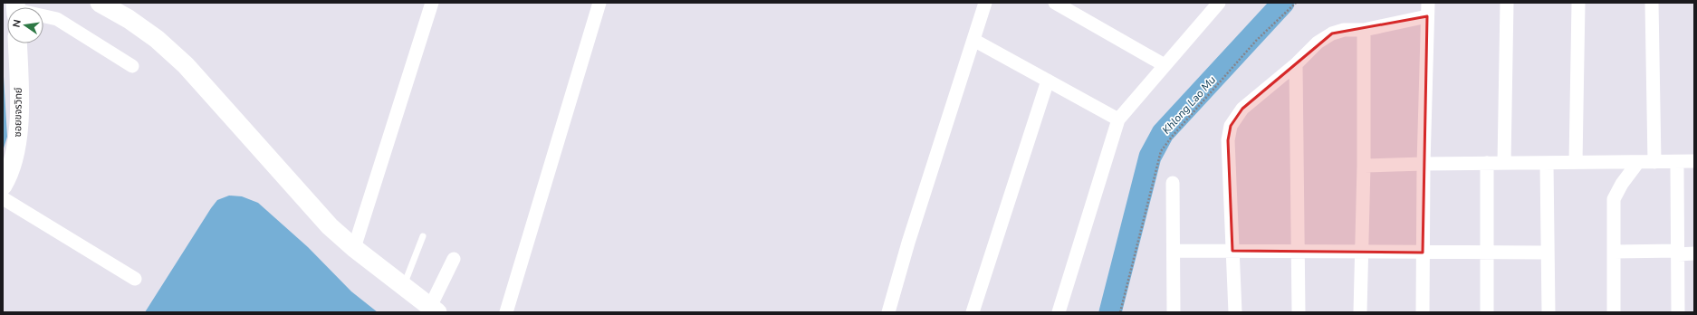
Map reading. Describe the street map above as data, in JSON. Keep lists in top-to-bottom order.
{
  "streets": {
    "street": ["ซอยขจรวิทย์"]
  },
  "water": ["Khlong Lao Mu"],
  "north": "left"
}
